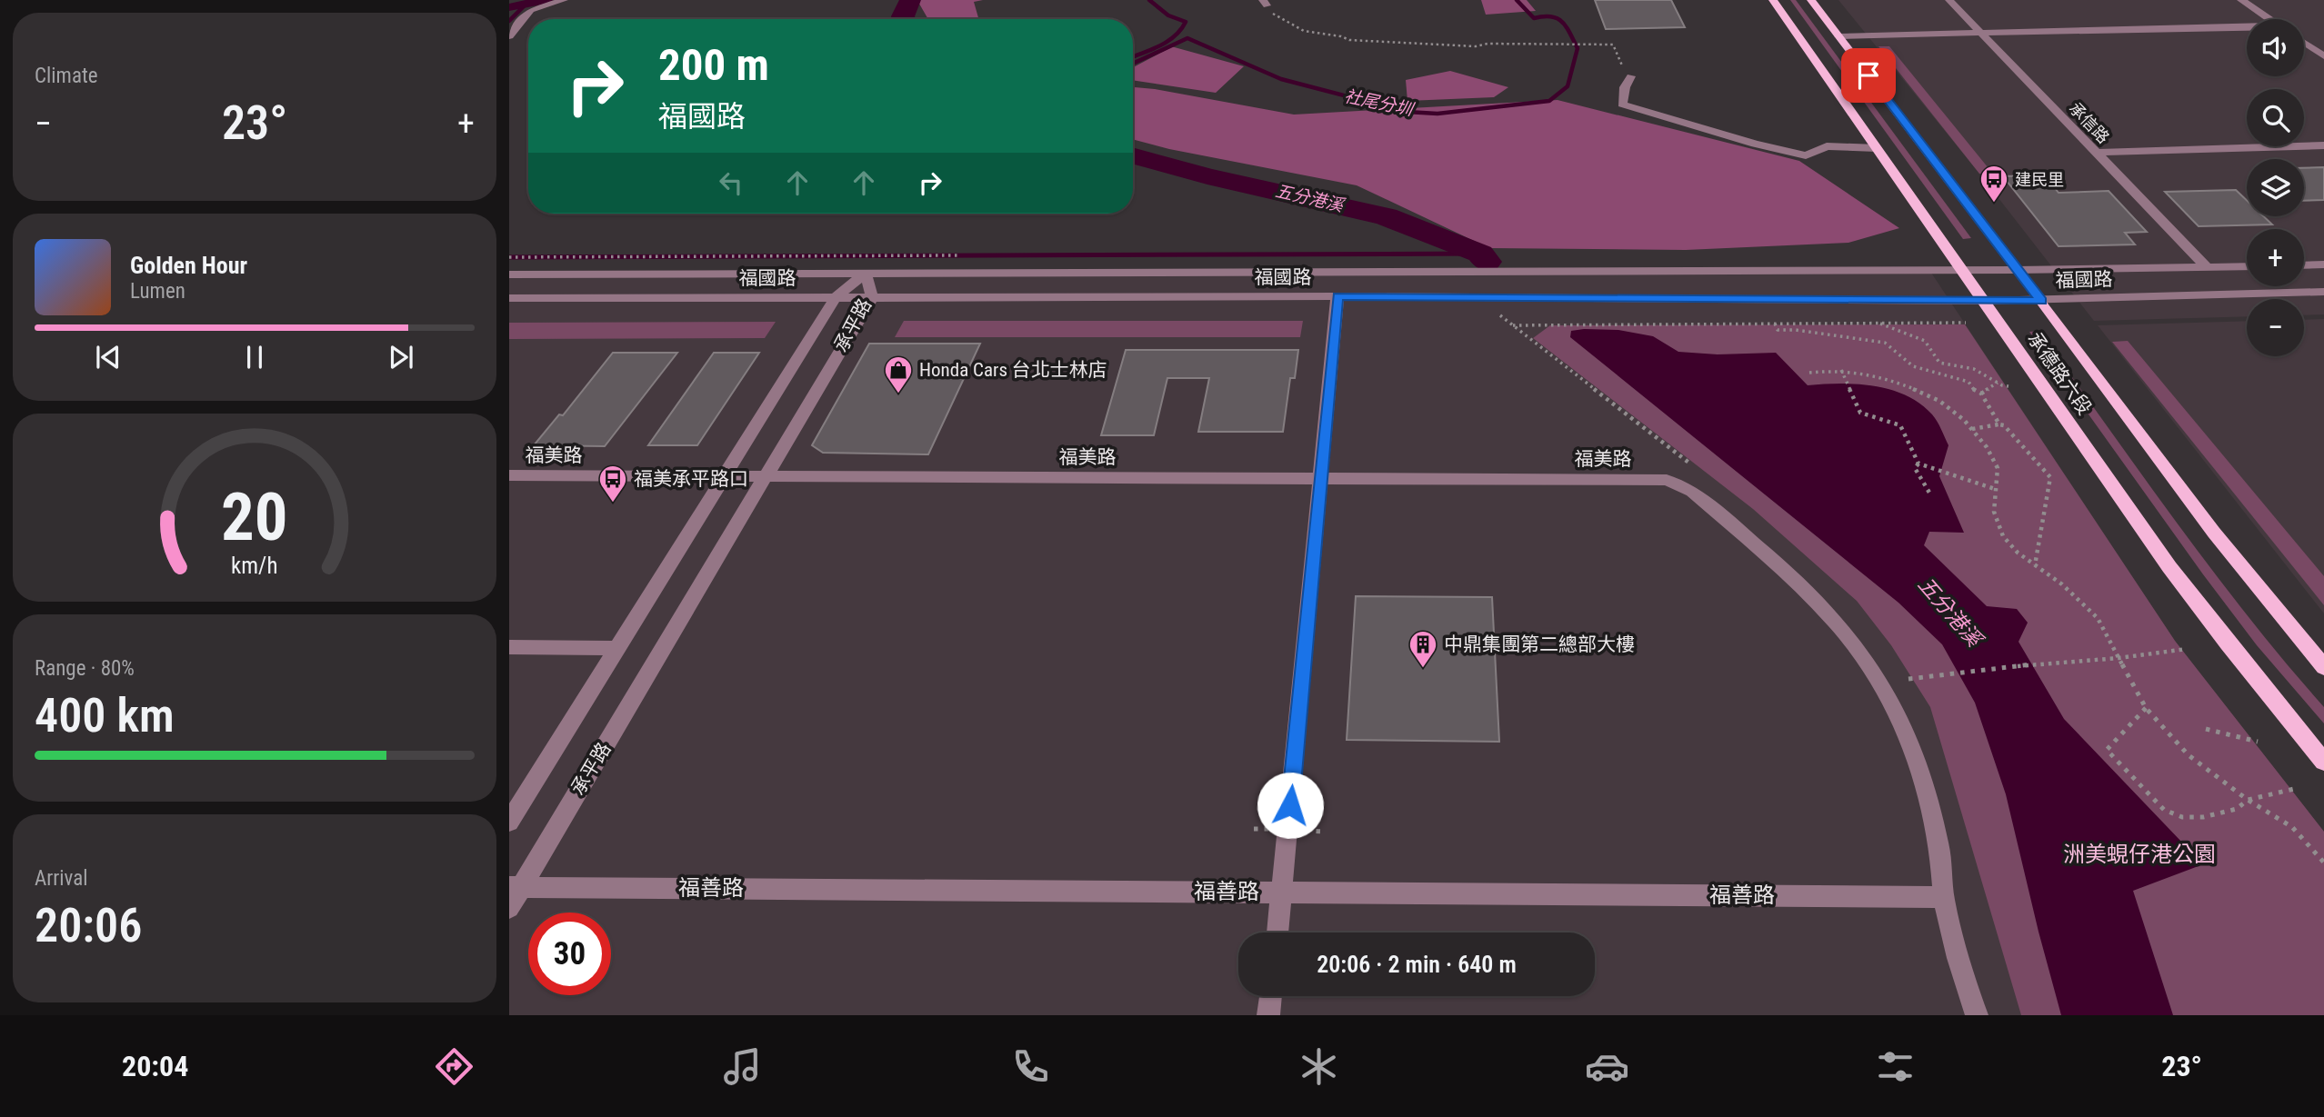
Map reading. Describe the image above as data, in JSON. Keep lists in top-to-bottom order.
{
  "streets": {
    "main road": ["承德路六段"],
    "street": [
      "承信路",
      "福國路",
      "承平路",
      "福美路",
      "福善路"
    ]
  },
  "crossings": [
    ["承信路", "福國路"],
    ["福國路", "承平路"],
    ["福國路", "承德路六段"],
    ["承平路", "福美路"],
    ["承平路", "福善路"],
    ["福美路", "福善路"]
  ],
  "water": ["社尾分圳", "五分港溪"],
  "parks": ["洲美蜆仔港公園"],
  "places": {
    "bus stop": ["建民里", "福美承平路口"],
    "shop": ["Honda Cars 台北士林店"],
    "building": ["中鼎集團第二總部大樓"]
  },
  "page": {
    "tile": [
      "Climate",
      ["Range · 80%", "400 km"],
      ["Arrival", "20:06"]
    ],
    "map_buttons": ["+", "−"],
    "turn": ["200 m", "福國路"],
    "heat": ["−", "23°", "+"],
    "song": ["Golden Hour", "Lumen"],
    "limit": "30",
    "trip": "20:06 · 2 min · 640 m",
    "tabs": ["20:04", "23°"],
    "gauge": ["20", "km/h"]
  }
}
